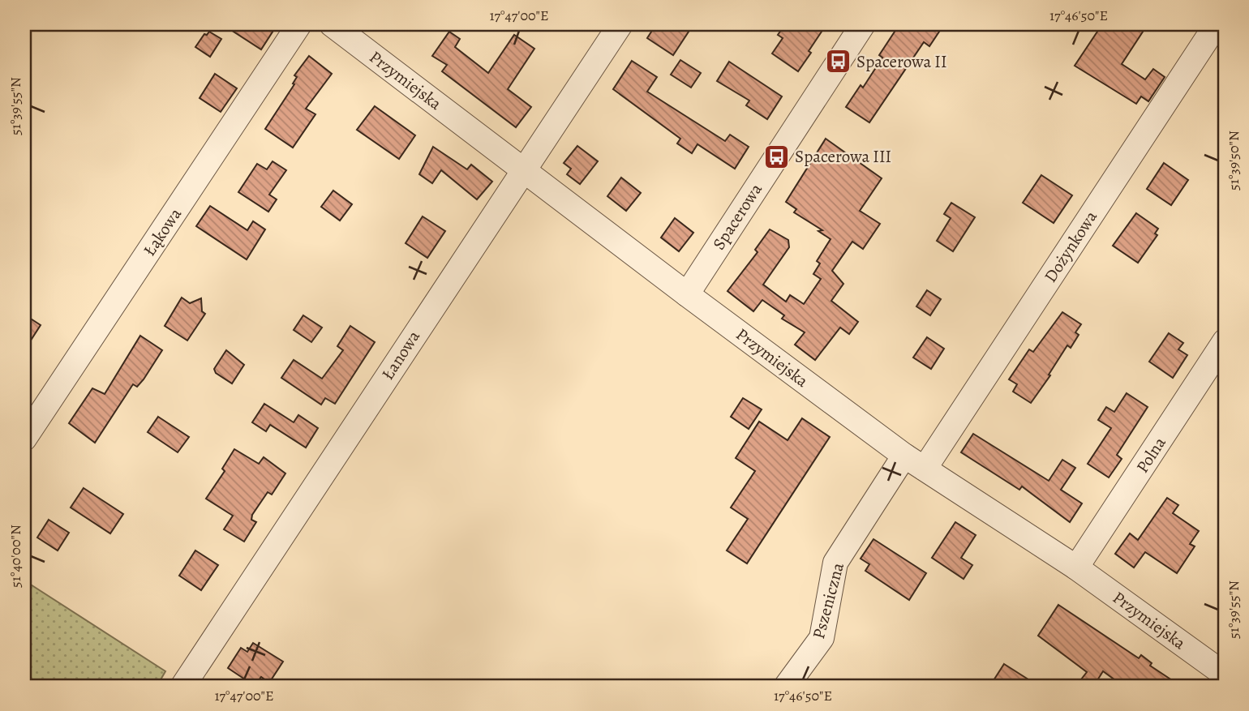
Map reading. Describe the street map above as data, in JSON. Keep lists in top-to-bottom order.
{
  "streets": {
    "street": [
      "Przymiejska",
      "Spacerowa",
      "Łąkowa",
      "Dożynkowa",
      "Łanowa",
      "Polna",
      "Pszeniczna"
    ]
  },
  "crossings": [
    ["Przymiejska", "Spacerowa"],
    ["Przymiejska", "Dożynkowa"],
    ["Przymiejska", "Łanowa"],
    ["Przymiejska", "Polna"],
    ["Przymiejska", "Pszeniczna"]
  ],
  "places": {
    "bus stop": ["Spacerowa II", "Spacerowa III"]
  },
  "coordinates": [
    "17°47'00\"E",
    "17°46'50\"E",
    "51°39'55\"N",
    "51°39'50\"N",
    "51°40'00\"N"
  ]
}
